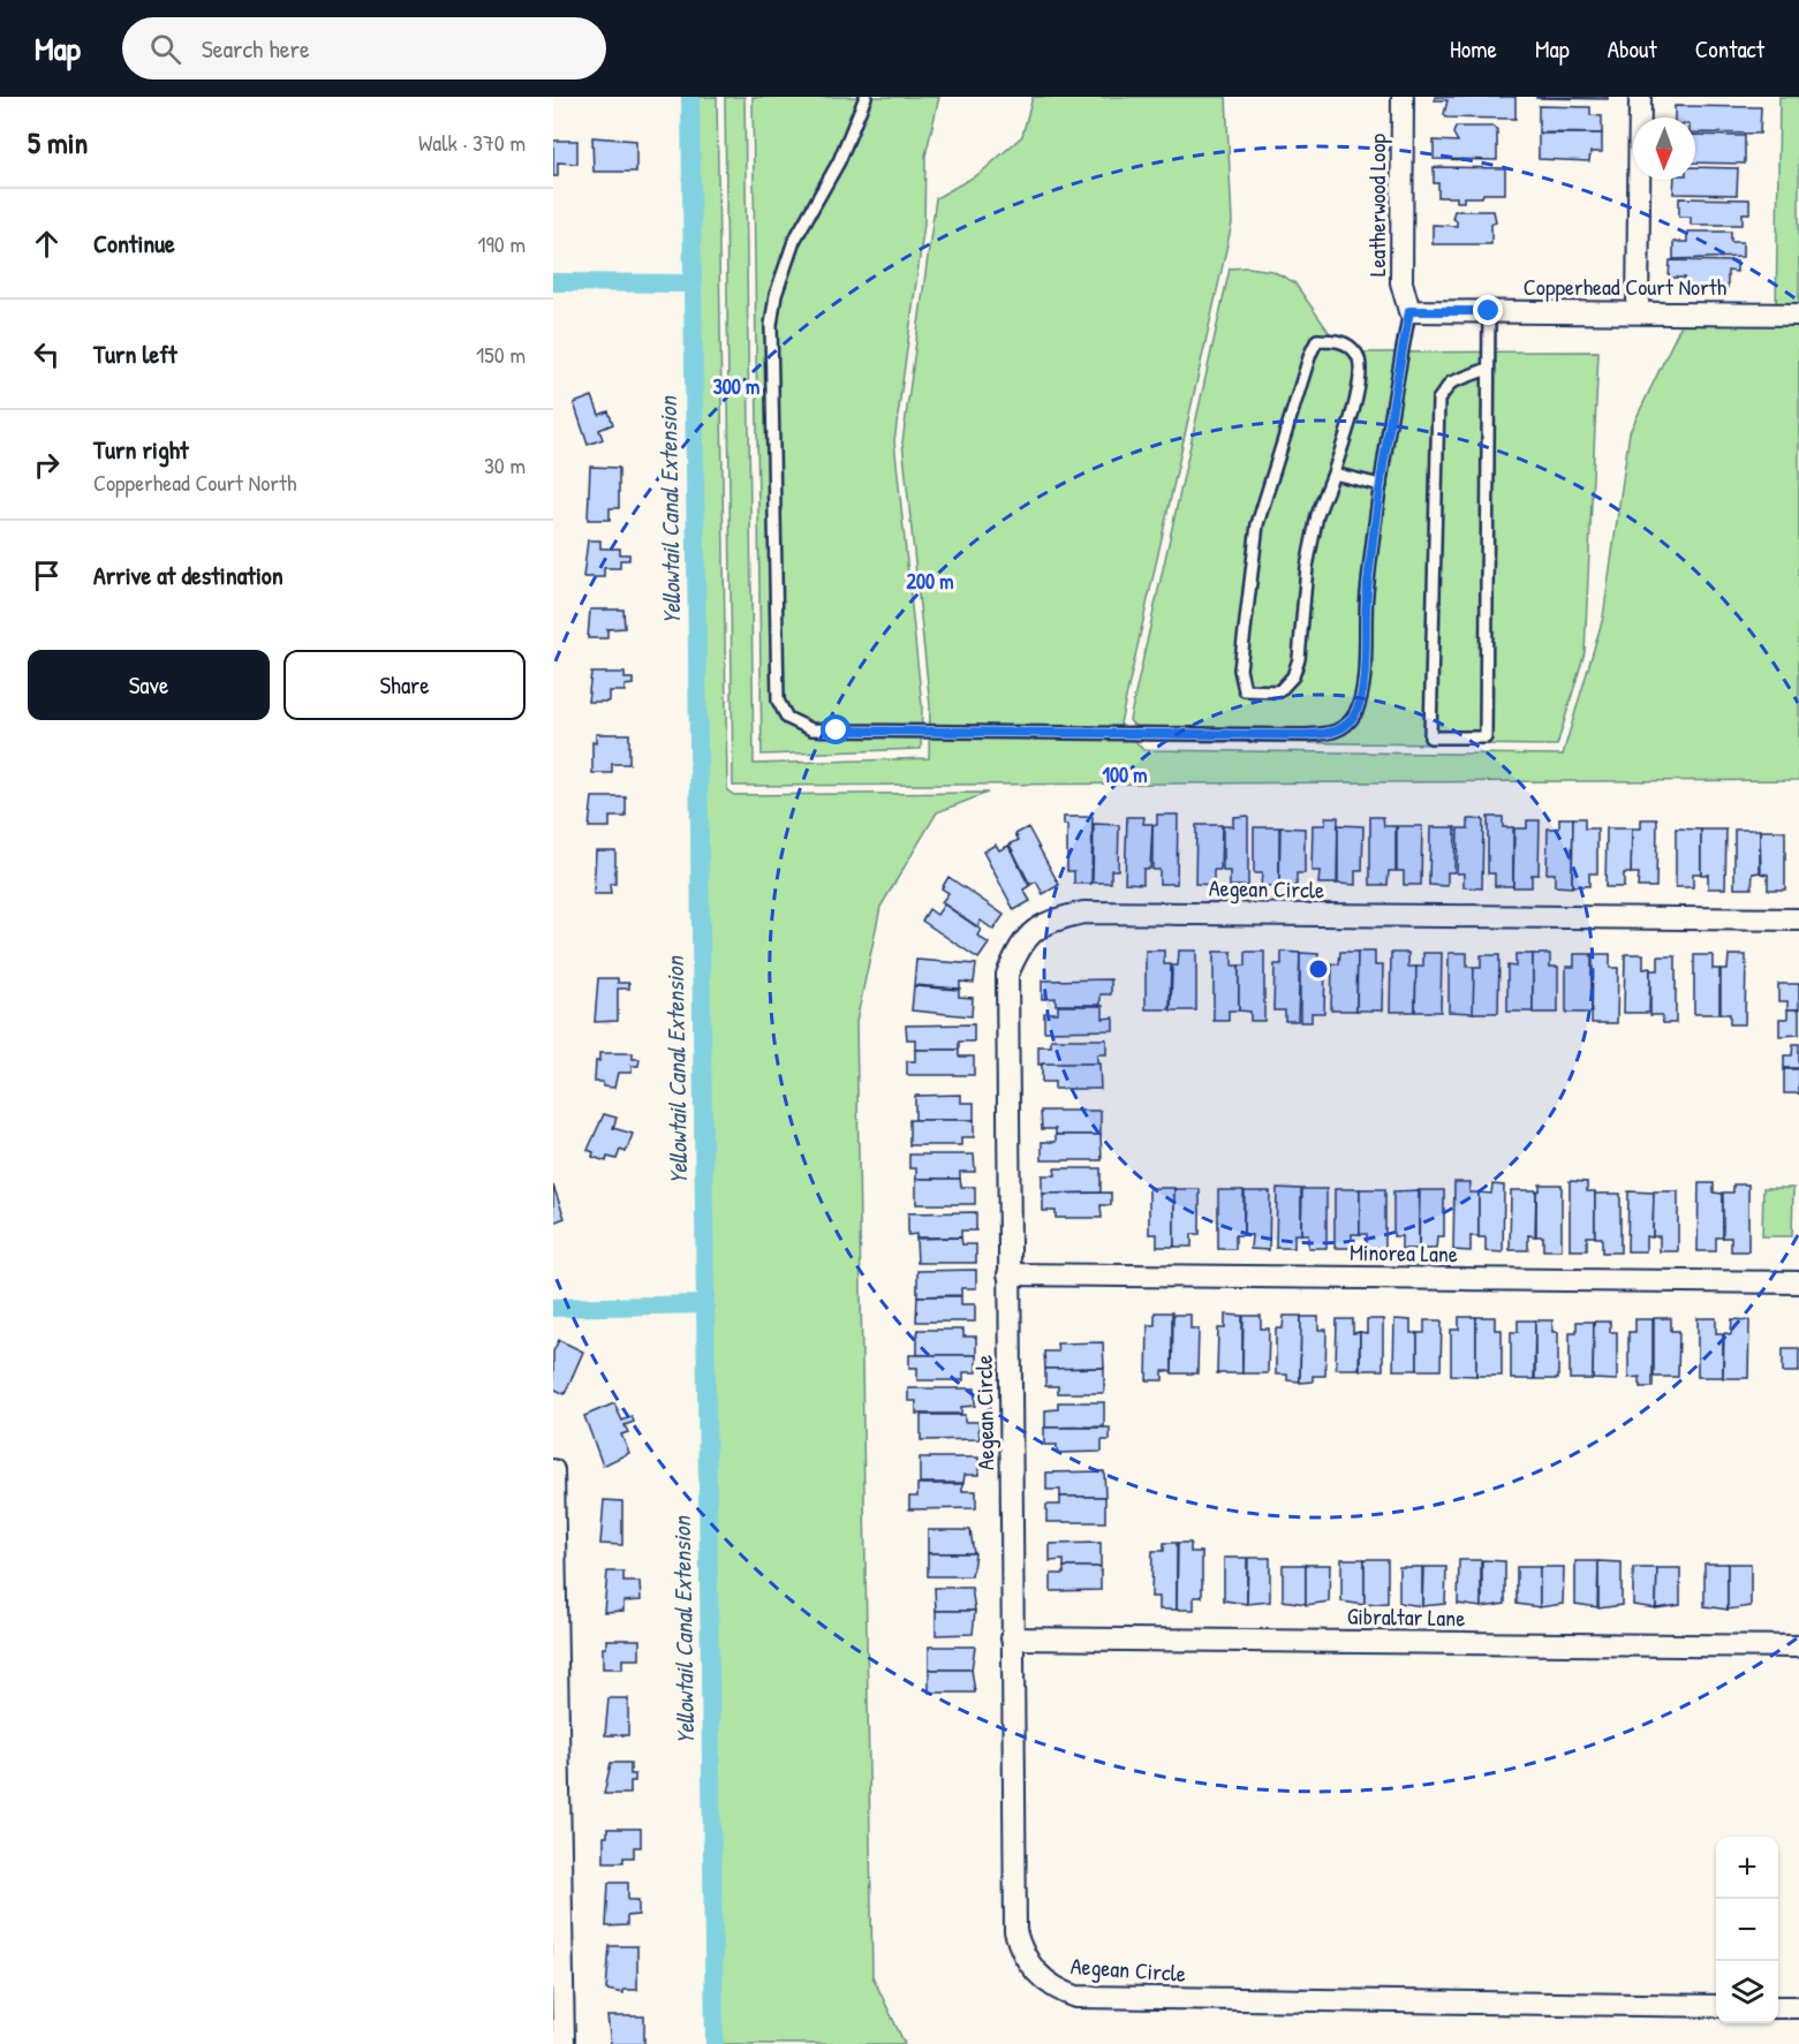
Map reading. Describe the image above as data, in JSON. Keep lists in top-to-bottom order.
{
  "streets": {
    "street": [
      "Leatherwood Loop",
      "Copperhead Court North",
      "Aegean Circle",
      "Minorea Lane",
      "Gibraltar Lane"
    ]
  },
  "crossings": [
    ["Leatherwood Loop", "Copperhead Court North"],
    ["Aegean Circle", "Minorea Lane"],
    ["Aegean Circle", "Gibraltar Lane"]
  ],
  "water": ["Yellowtail Canal Extension"],
  "north": "bottom",
  "page": {
    "header": "Map",
    "search": "Search here",
    "nav": [
      "Home",
      "Map",
      "About",
      "Contact"
    ],
    "heading": ["5 min", "Walk · 370 m"],
    "list": [
      ["Continue", "190 m"],
      ["Turn left", "150 m"],
      ["Turn right", "Copperhead Court North", "30 m"],
      "Arrive at destination"
    ],
    "buttons": ["Save", "Share"],
    "map_buttons": ["+", "−"]
  },
  "rings": ["300 m", "200 m", "100 m"]
}
